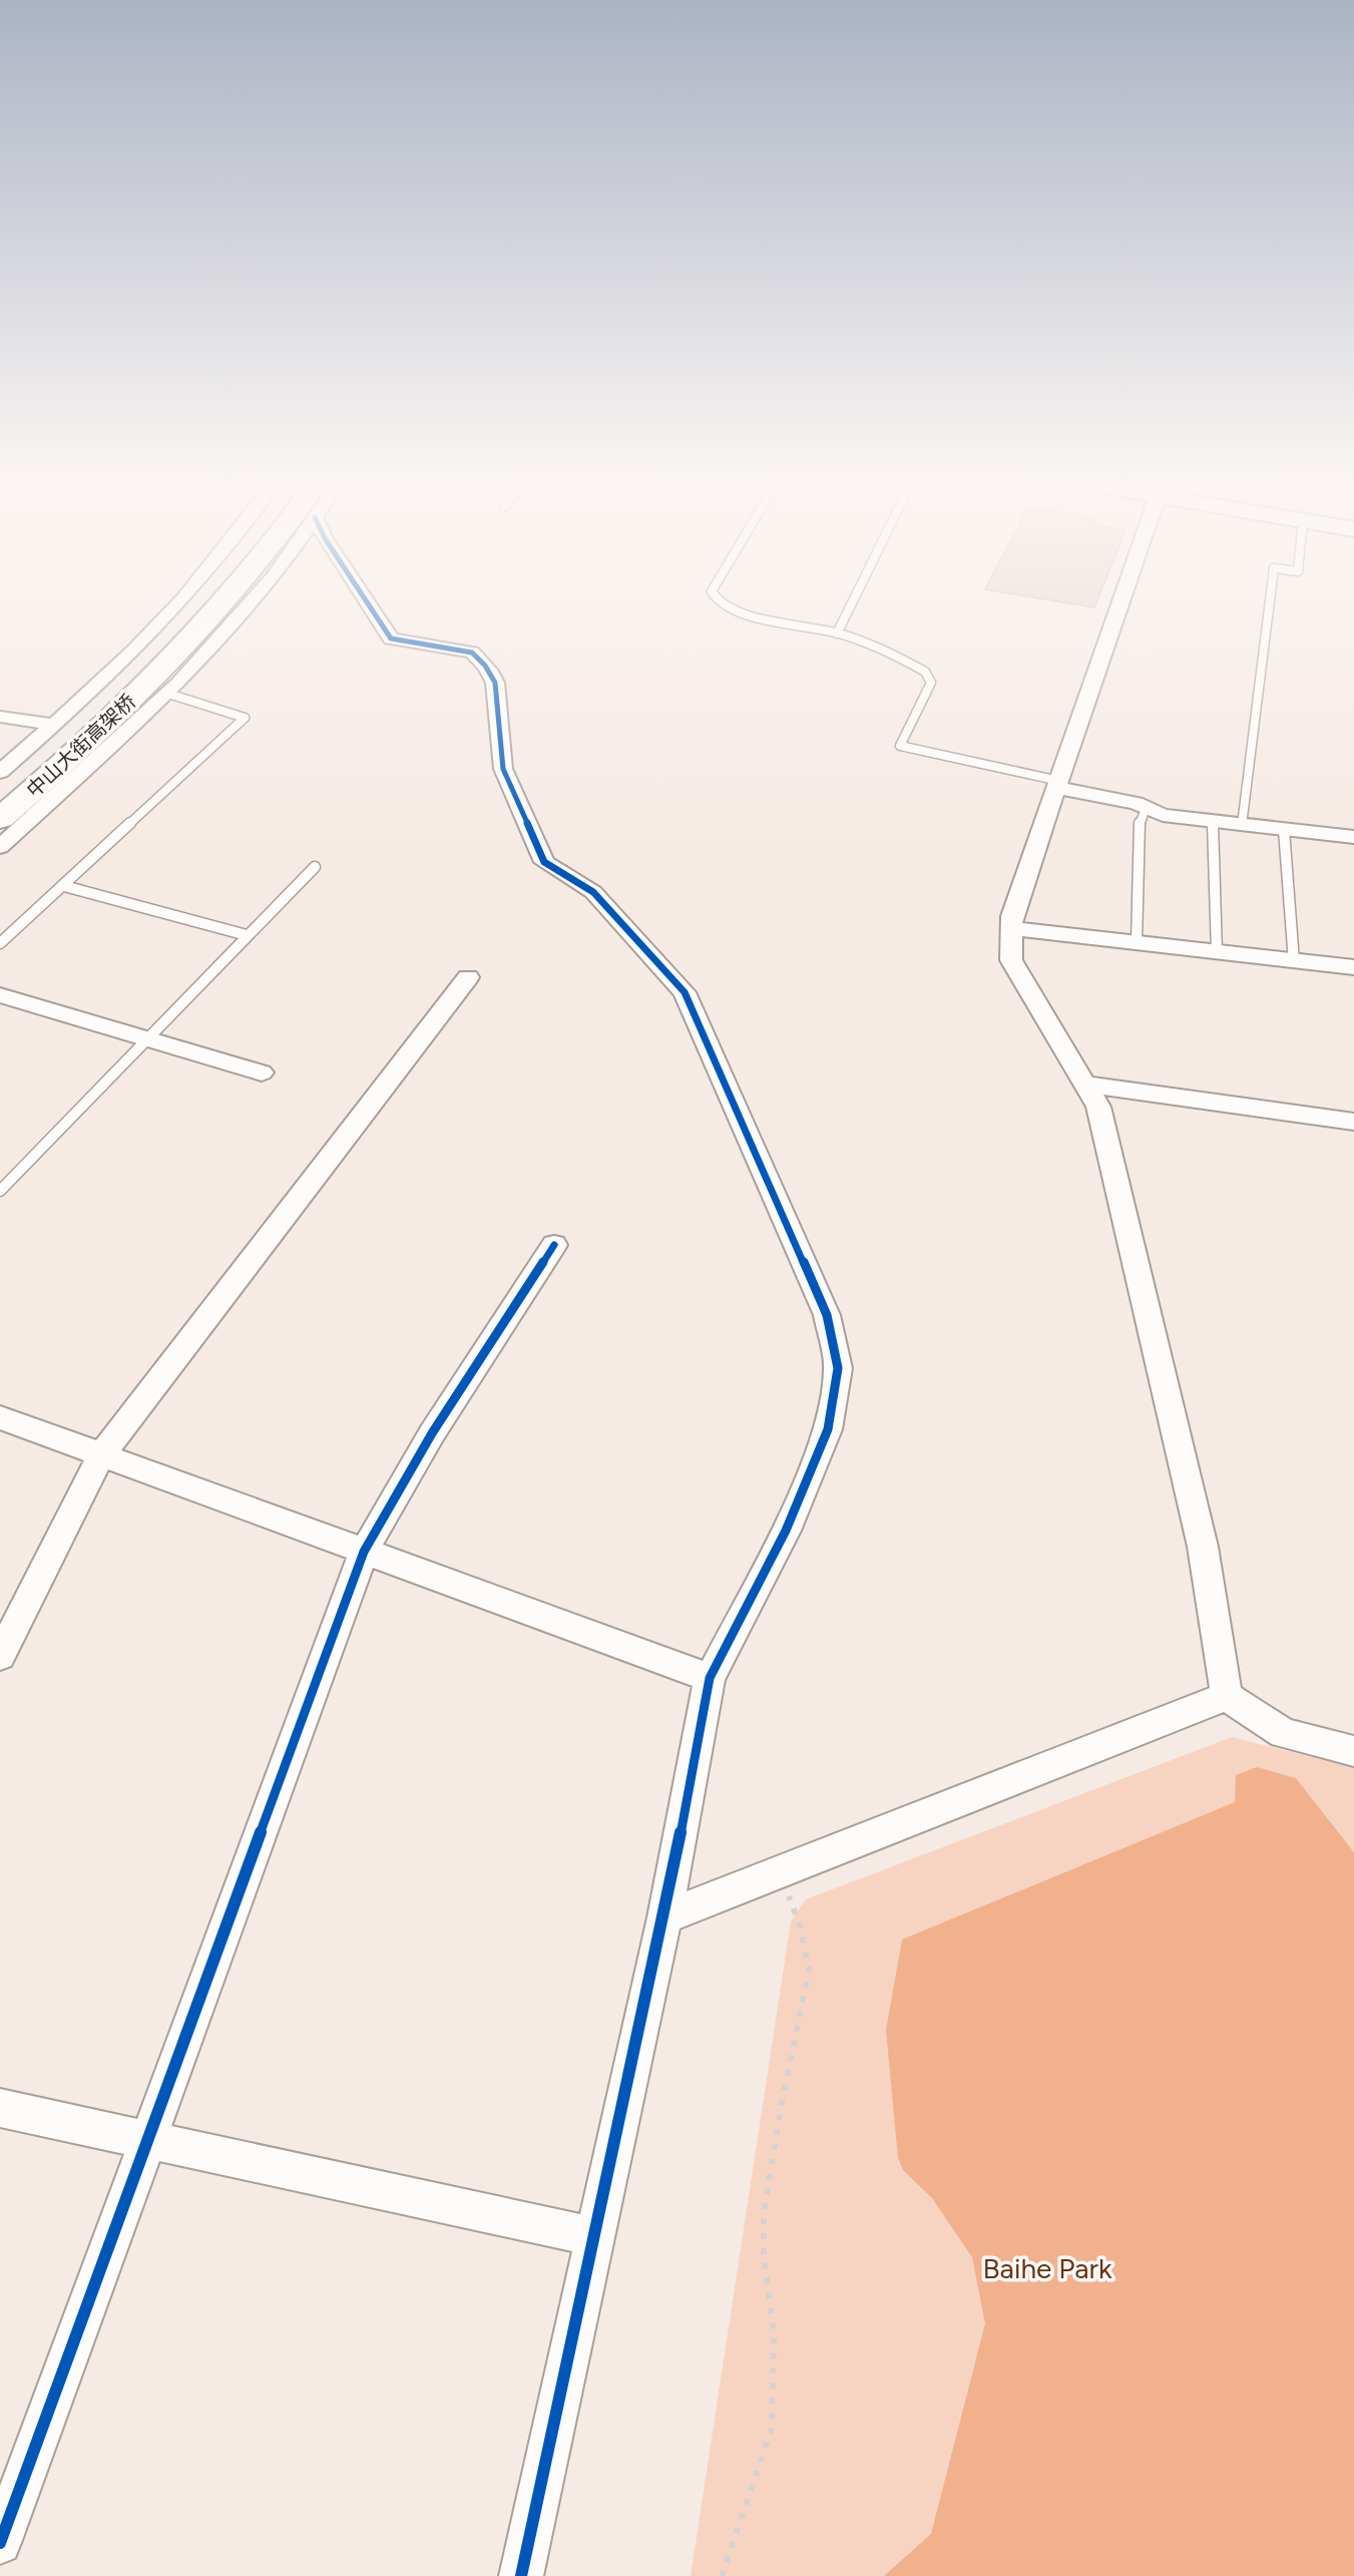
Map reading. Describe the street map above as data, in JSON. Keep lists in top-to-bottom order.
{
  "streets": {
    "main road": ["中山大街高架桥"]
  },
  "parks": ["Baihe Park"]
}
